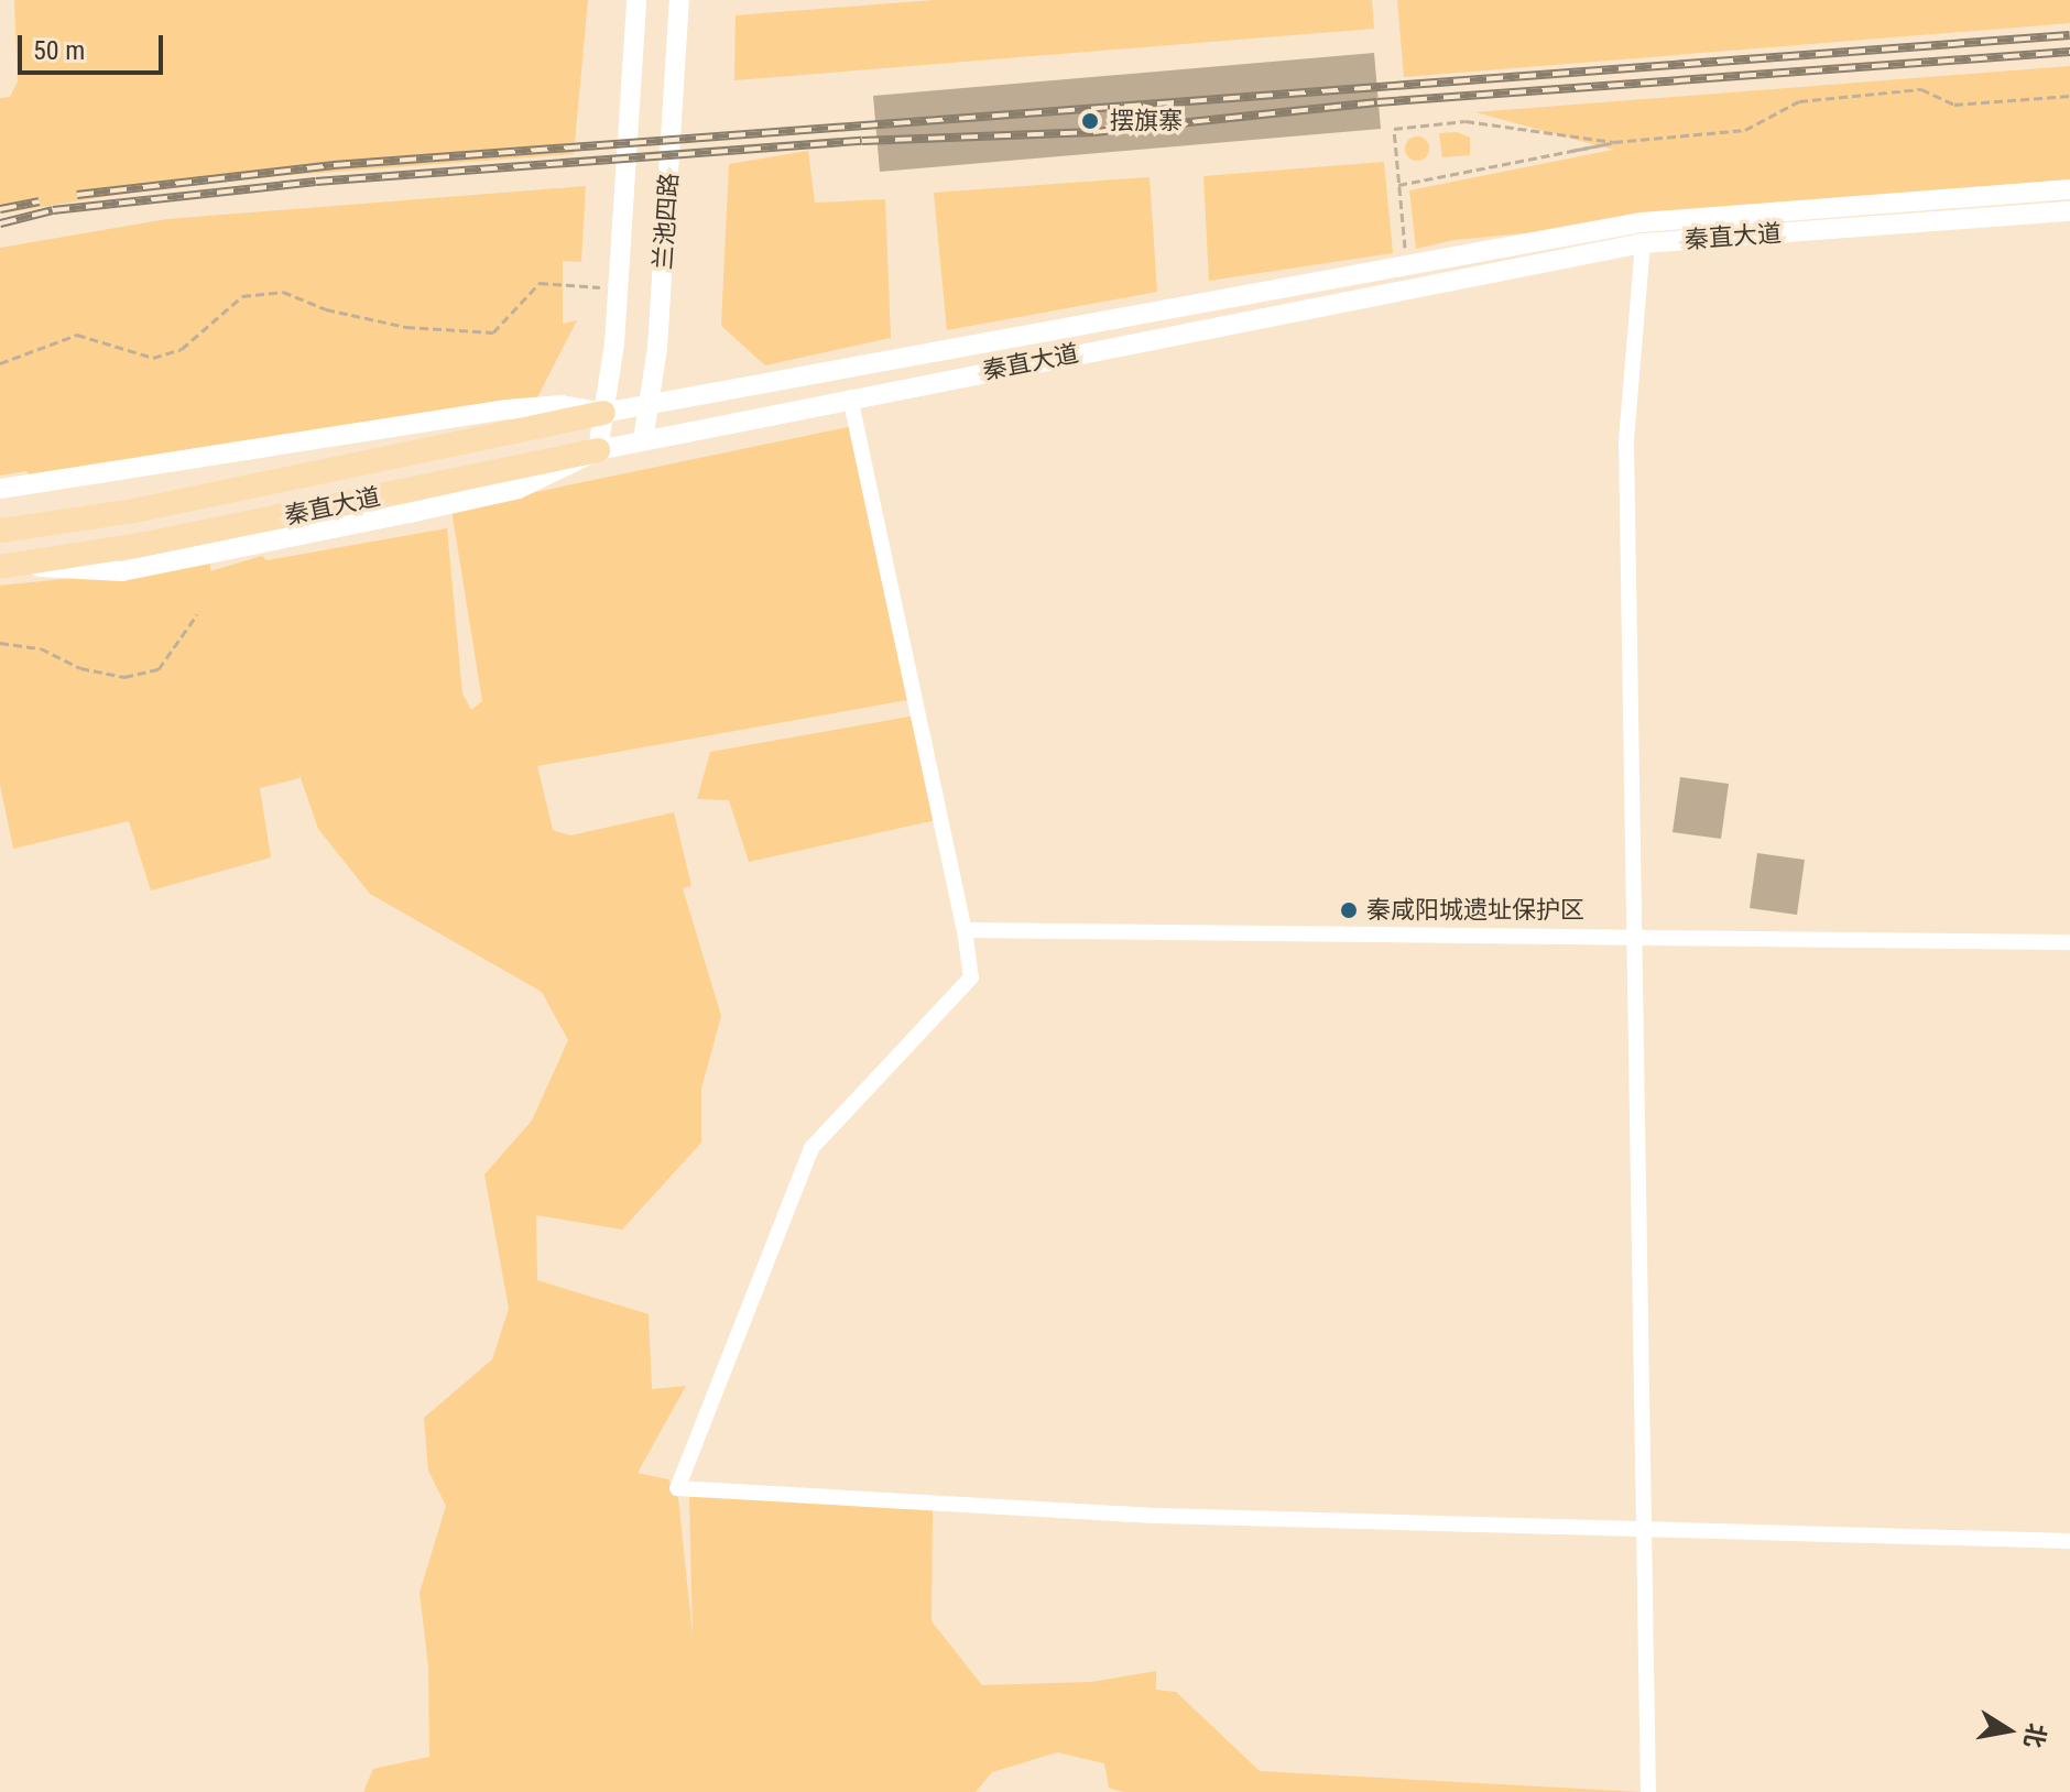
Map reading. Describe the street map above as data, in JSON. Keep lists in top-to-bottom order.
{
  "streets": {
    "main road": ["秦直大道"],
    "street": ["兰池四路"]
  },
  "crossings": [
    ["兰池四路", "秦直大道"]
  ],
  "places": ["摆旗寨", "秦咸阳城遗址保护区"],
  "scale_bar": "50 m",
  "north": "right"
}
